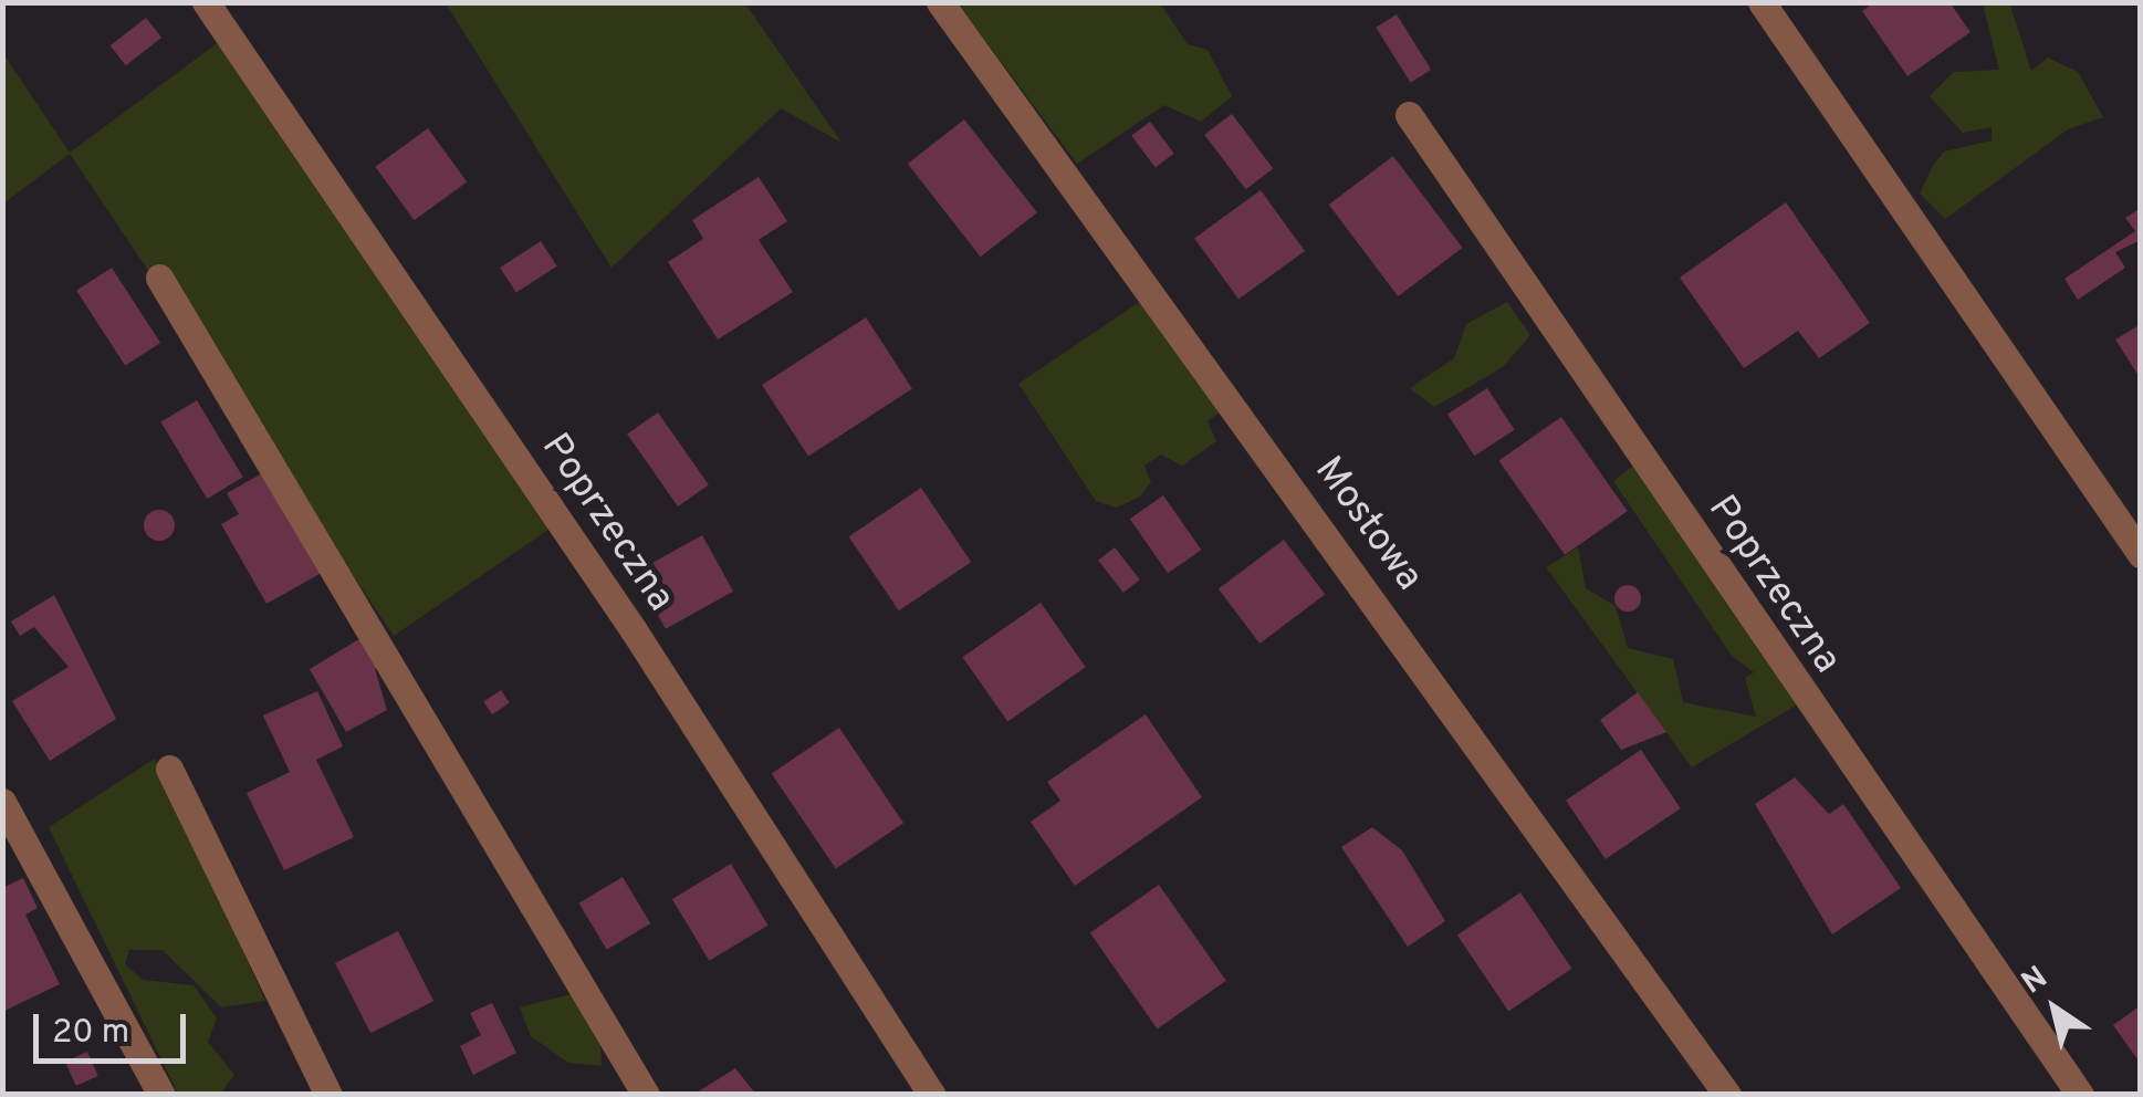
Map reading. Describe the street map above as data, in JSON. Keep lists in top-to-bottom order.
{
  "streets": {
    "street": ["Poprzeczna", "Mostowa"]
  },
  "scale_bar": "20 m",
  "north": "top left"
}
